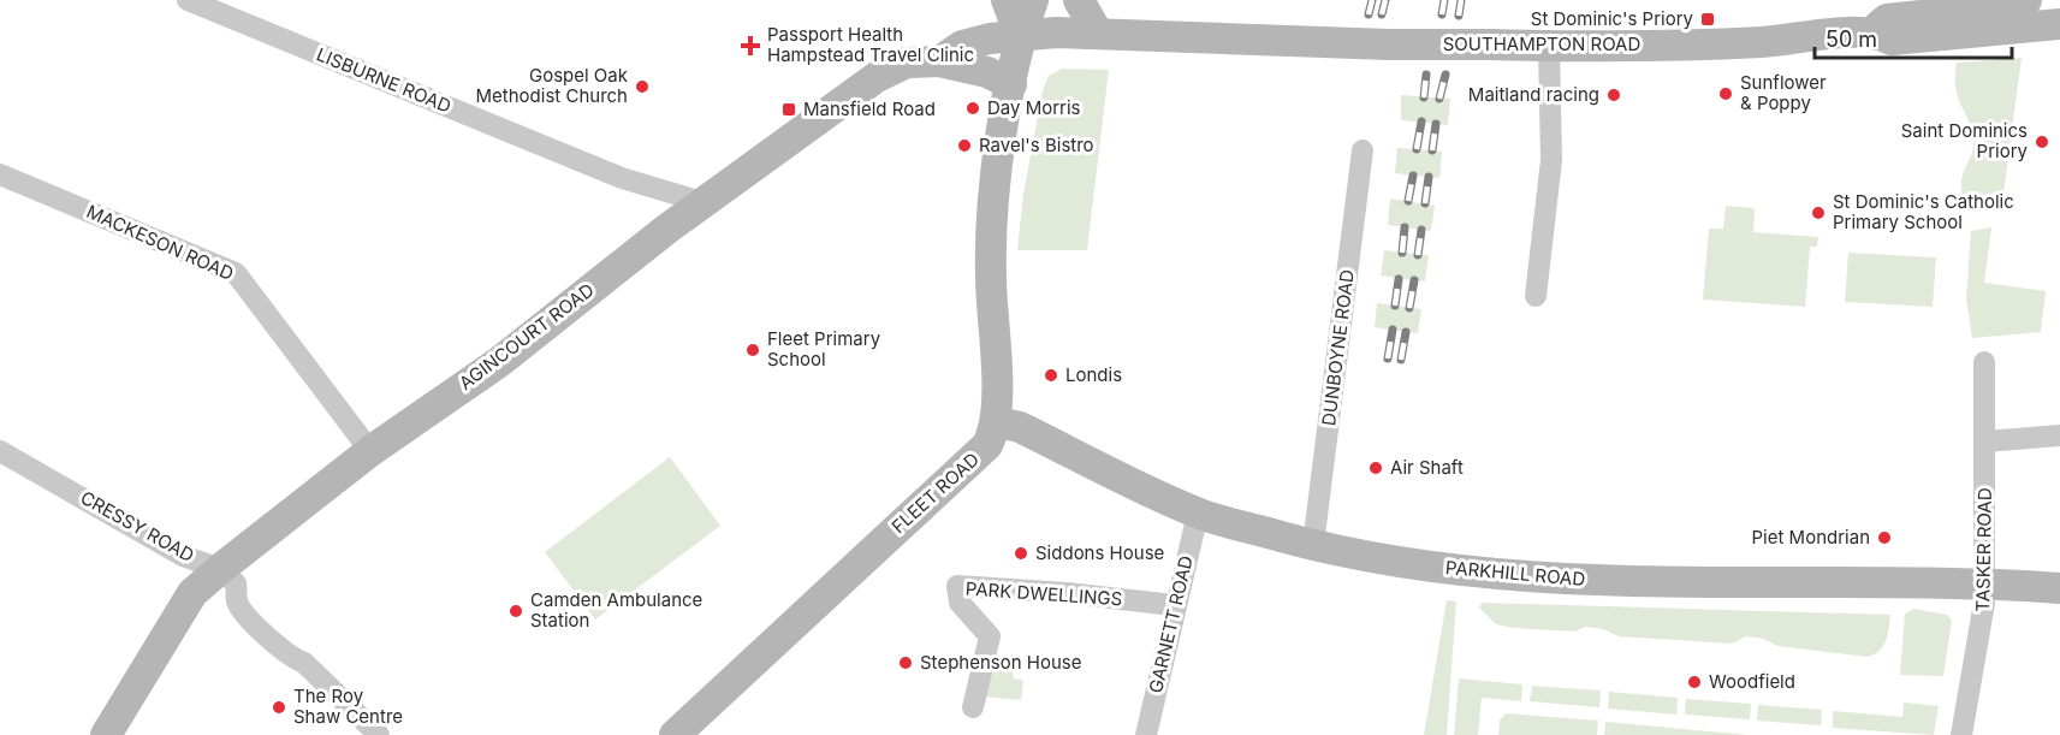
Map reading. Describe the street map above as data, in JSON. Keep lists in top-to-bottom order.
{
  "streets": {
    "main road": [
      "SOUTHAMPTON ROAD",
      "AGINCOURT ROAD",
      "FLEET ROAD",
      "PARKHILL ROAD"
    ],
    "street": [
      "LISBURNE ROAD",
      "MACKESON ROAD",
      "DUNBOYNE ROAD",
      "CRESSY ROAD",
      "TASKER ROAD",
      "PARK DWELLINGS",
      "GARNETT ROAD"
    ]
  },
  "crossings": [
    ["SOUTHAMPTON ROAD", "AGINCOURT ROAD"],
    ["LISBURNE ROAD", "AGINCOURT ROAD"],
    ["MACKESON ROAD", "AGINCOURT ROAD"],
    ["AGINCOURT ROAD", "CRESSY ROAD"],
    ["DUNBOYNE ROAD", "PARKHILL ROAD"],
    ["FLEET ROAD", "PARKHILL ROAD"],
    ["TASKER ROAD", "PARKHILL ROAD"],
    ["PARKHILL ROAD", "GARNETT ROAD"],
    ["PARK DWELLINGS", "GARNETT ROAD"]
  ],
  "places": {
    "transit": ["St Dominic's Priory", "Mansfield Road"],
    "health": ["Passport Health Hampstead Travel Clinic"],
    "other": [
      "Gospel Oak Methodist Church",
      "Sunflower & Poppy",
      "Maitland racing",
      "Day Morris",
      "Saint Dominics Priory",
      "Ravel's Bistro",
      "St Dominic's Catholic Primary School",
      "Fleet Primary School",
      "Londis",
      "Air Shaft",
      "Piet Mondrian",
      "Siddons House",
      "Camden Ambulance Station",
      "Stephenson House",
      "Woodfield",
      "The Roy Shaw Centre"
    ]
  },
  "scale_bar": "50 m"
}
